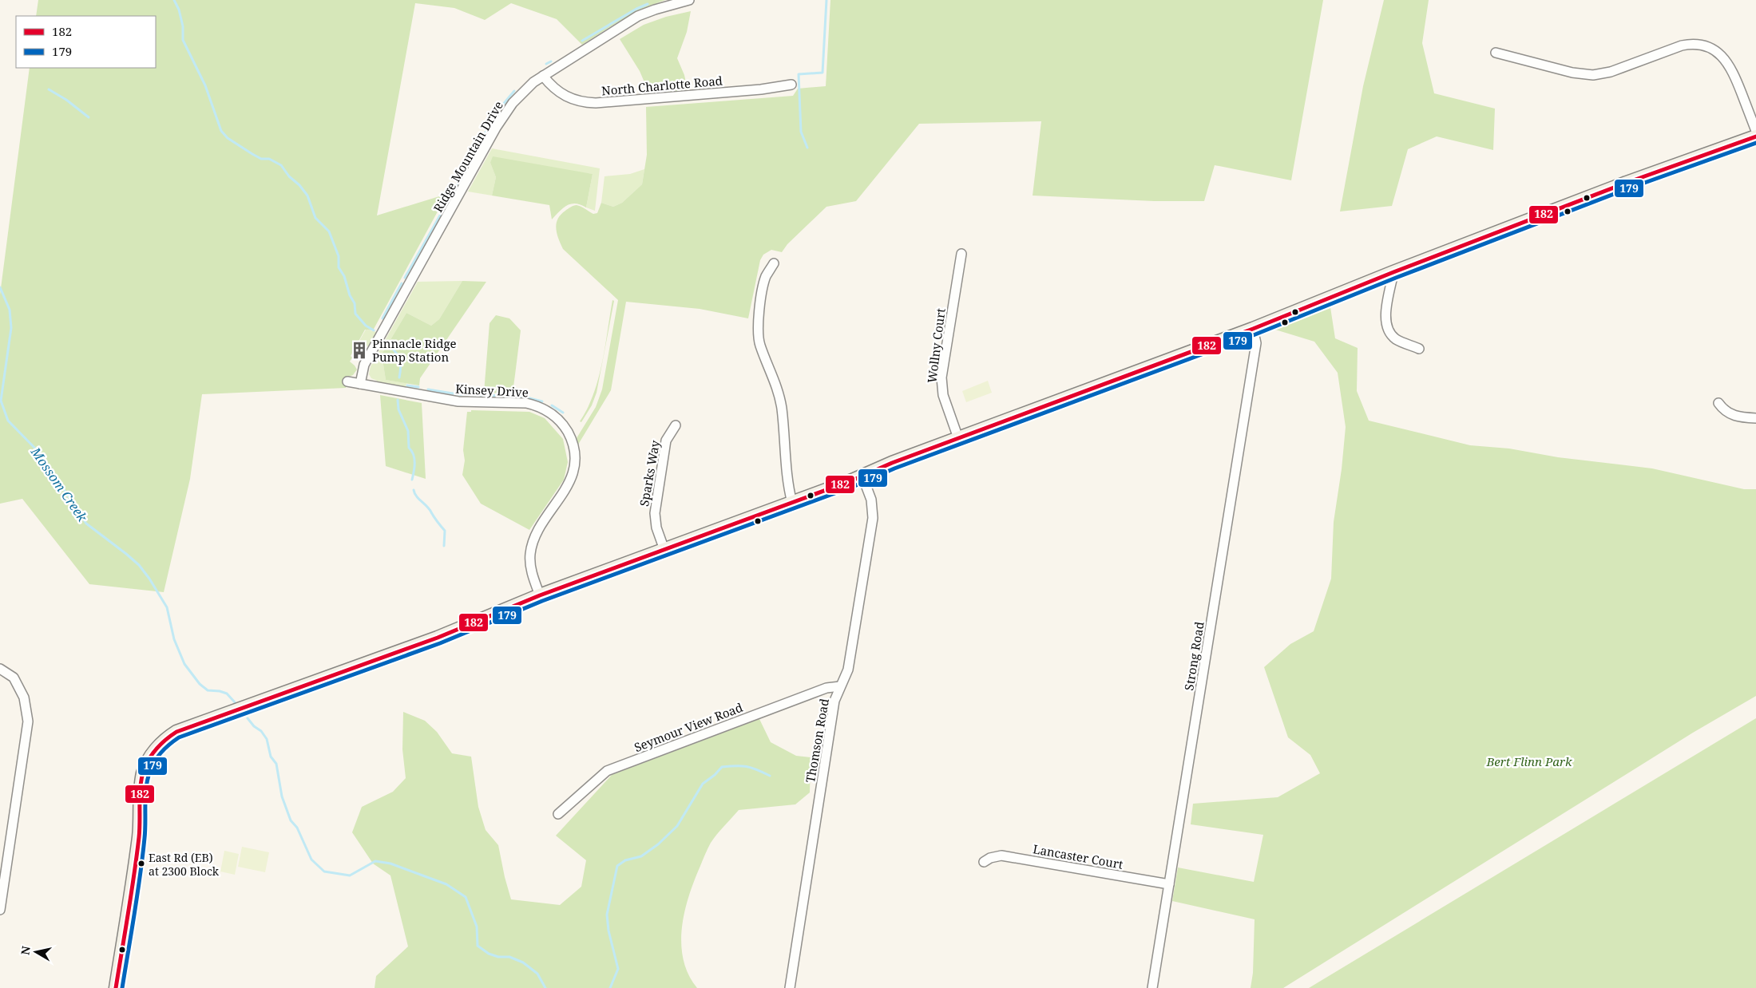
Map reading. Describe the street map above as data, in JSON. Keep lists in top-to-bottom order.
{
  "streets": {
    "street": [
      "North Charlotte Road",
      "Ridge Mountain Drive",
      "Wollny Court",
      "Kinsey Drive",
      "Sparks Way",
      "Strong Road",
      "Seymour View Road",
      "Thomson Road",
      "Lancaster Court"
    ]
  },
  "crossings": [
    ["North Charlotte Road", "Ridge Mountain Drive"],
    ["Ridge Mountain Drive", "Kinsey Drive"],
    ["Strong Road", "Lancaster Court"],
    ["Seymour View Road", "Thomson Road"]
  ],
  "water": ["Mossom Creek"],
  "parks": ["Bert Flinn Park"],
  "places": {
    "building": ["Pinnacle Ridge Pump Station"],
    "other": ["East Rd (EB) at 2300 Block"]
  },
  "lines": ["transit line 182", "transit line 179"],
  "legend": ["182", "179"],
  "north": "left"
}
